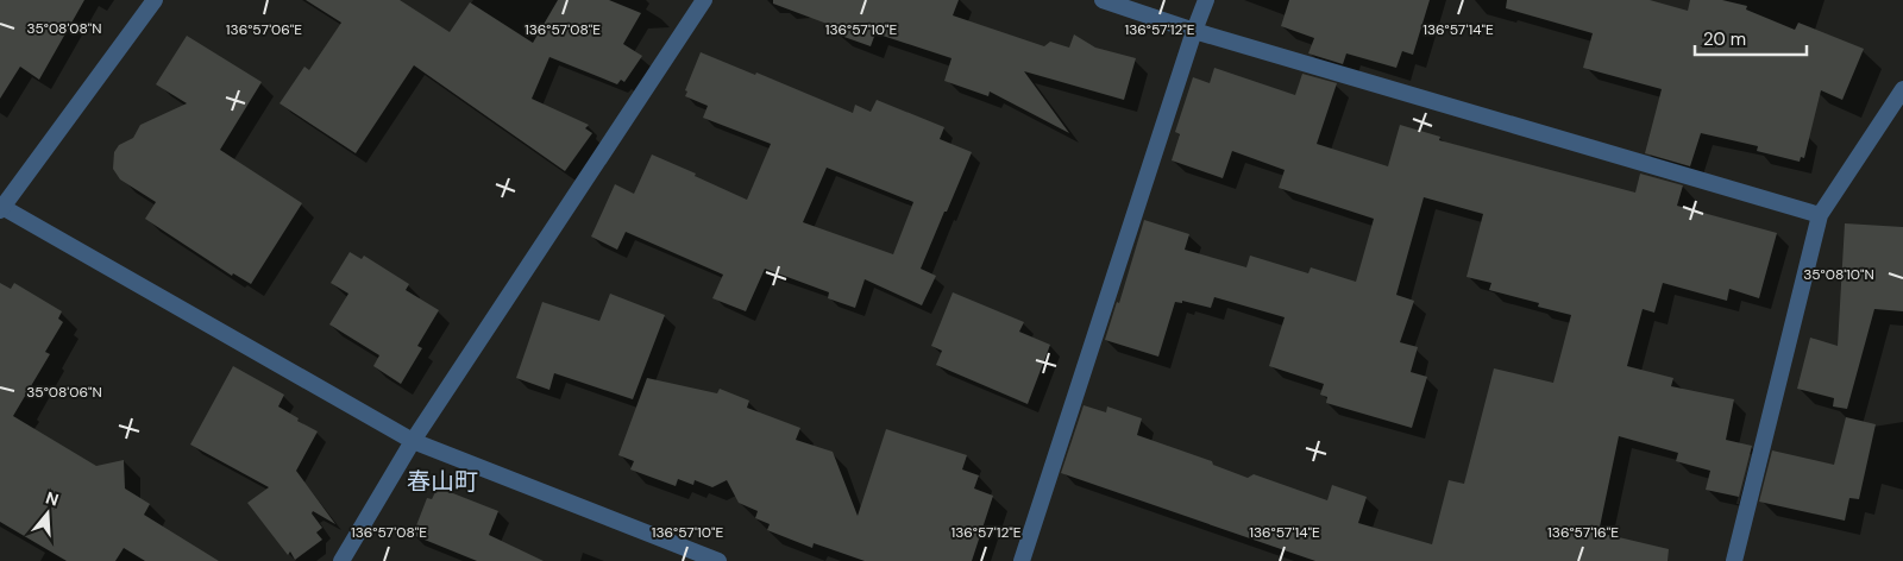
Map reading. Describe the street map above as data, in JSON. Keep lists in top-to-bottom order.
{
  "districts": ["春山町"],
  "scale_bar": "20 m",
  "north": "top",
  "coordinates": [
    "35°08'08\"N",
    "136°57'06\"E",
    "136°57'08\"E",
    "136°57'10\"E",
    "136°57'12\"E",
    "136°57'14\"E",
    "35°08'10\"N",
    "35°08'06\"N",
    "136°57'16\"E"
  ]
}
